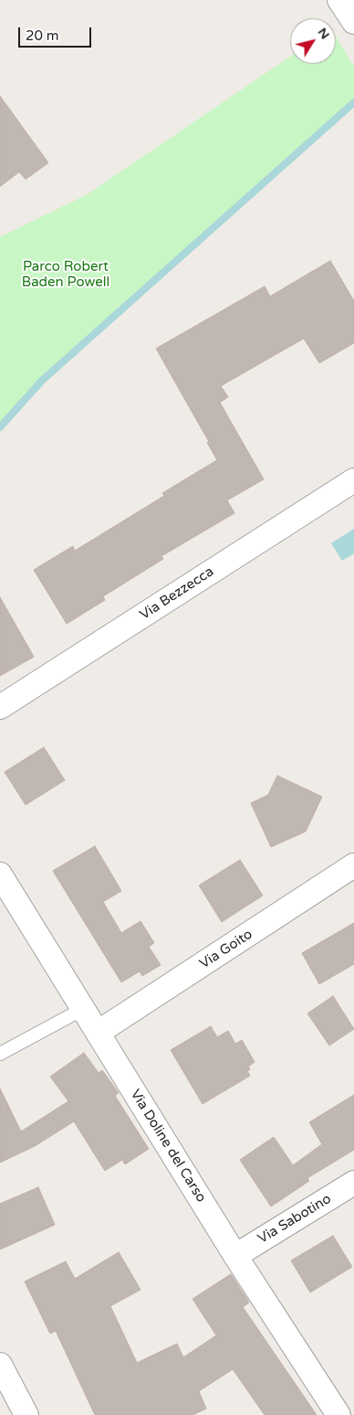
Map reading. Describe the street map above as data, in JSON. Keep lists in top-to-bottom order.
{
  "streets": {
    "street": [
      "Via Bezzecca",
      "Via Goito",
      "Via Doline del Carso",
      "Via Sabotino"
    ]
  },
  "crossings": [
    ["Via Goito", "Via Doline del Carso"],
    ["Via Doline del Carso", "Via Sabotino"]
  ],
  "parks": ["Parco Robert Baden Powell"],
  "scale_bar": "20 m",
  "north": "top right"
}
